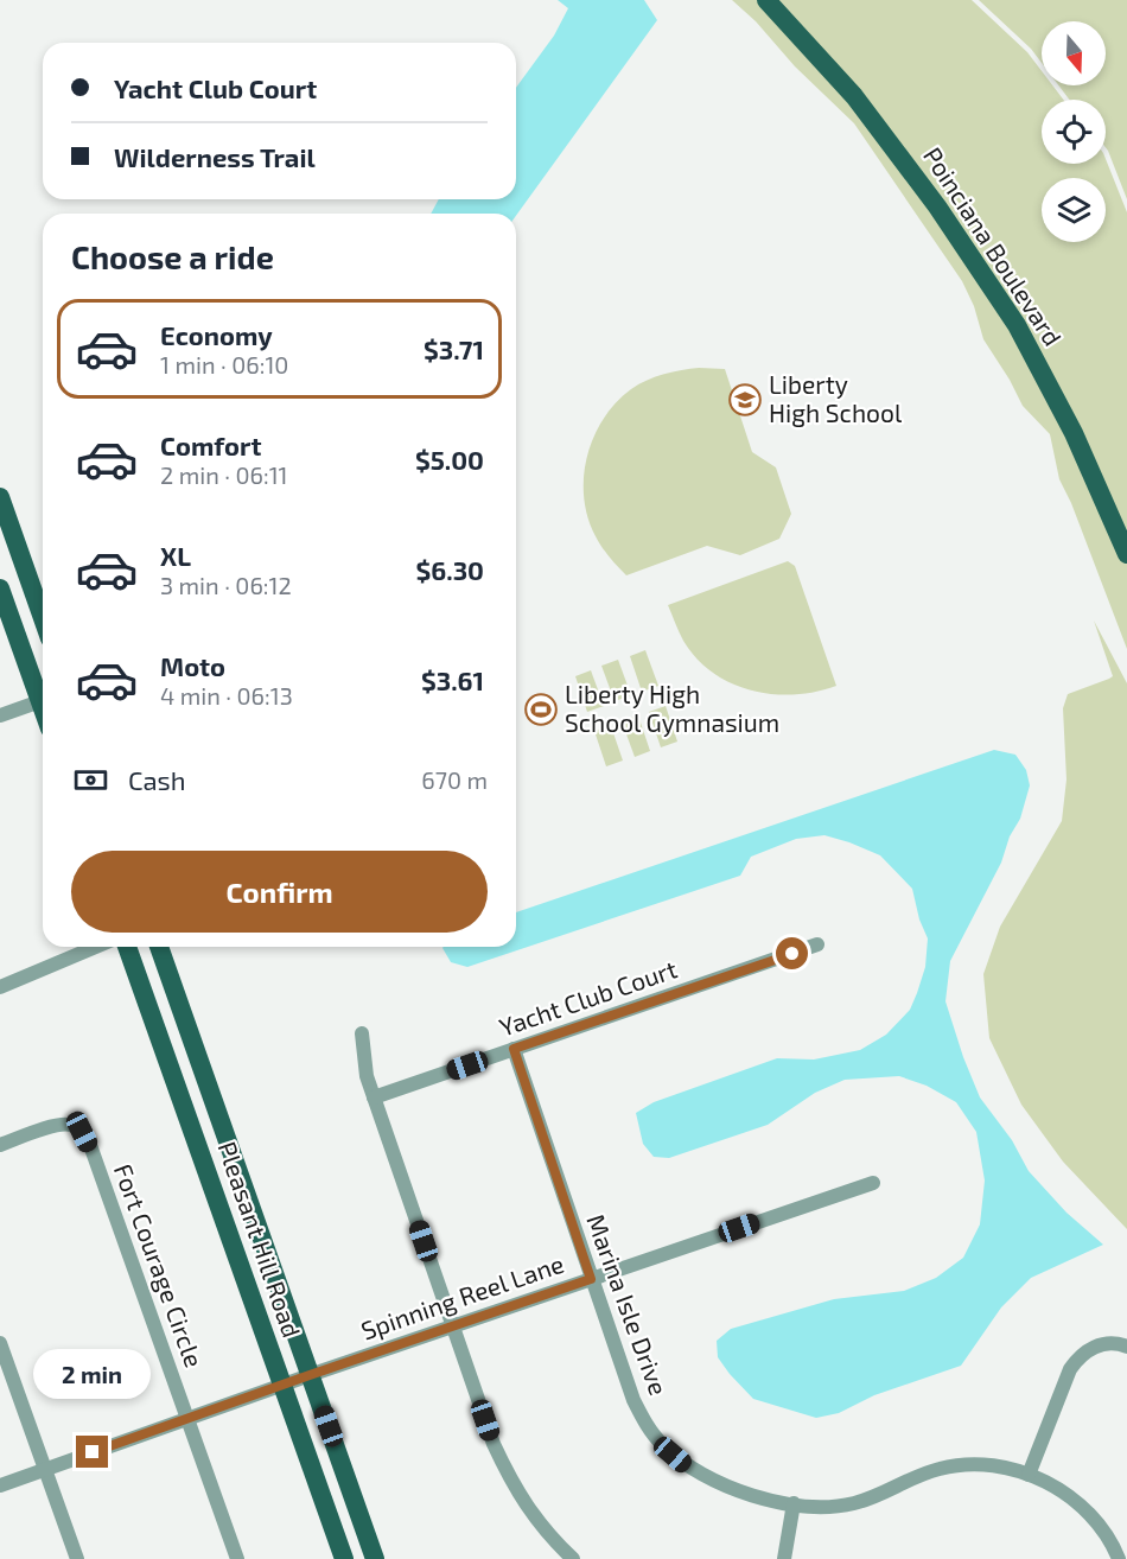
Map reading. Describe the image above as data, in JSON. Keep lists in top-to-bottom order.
{
  "streets": {
    "main road": ["Poinciana Boulevard", "Pleasant Hill Road"],
    "street": [
      "Yacht Club Court",
      "Fort Courage Circle",
      "Spinning Reel Lane",
      "Marina Isle Drive"
    ]
  },
  "crossings": [
    ["Yacht Club Court", "Marina Isle Drive"],
    ["Pleasant Hill Road", "Spinning Reel Lane"],
    ["Fort Courage Circle", "Spinning Reel Lane"],
    ["Spinning Reel Lane", "Marina Isle Drive"]
  ],
  "places": {
    "school or university": ["Liberty High School"],
    "sports": ["Liberty High School Gymnasium"]
  },
  "north": "bottom",
  "page": {
    "banner": ["Yacht Club Court", "Wilderness Trail"],
    "heading": "Choose a ride",
    "list": [
      {
        "name": "Economy",
        "note": "1 min · 06:10",
        "value": "$3.71"
      },
      {
        "name": "Comfort",
        "note": "2 min · 06:11",
        "value": "$5.00"
      },
      {
        "name": "XL",
        "note": "3 min · 06:12",
        "value": "$6.30"
      },
      {
        "name": "Moto",
        "note": "4 min · 06:13",
        "value": "$3.61"
      }
    ],
    "pay": ["Cash", "670 m"],
    "buttons": "Confirm",
    "bubble": "2 min"
  }
}
